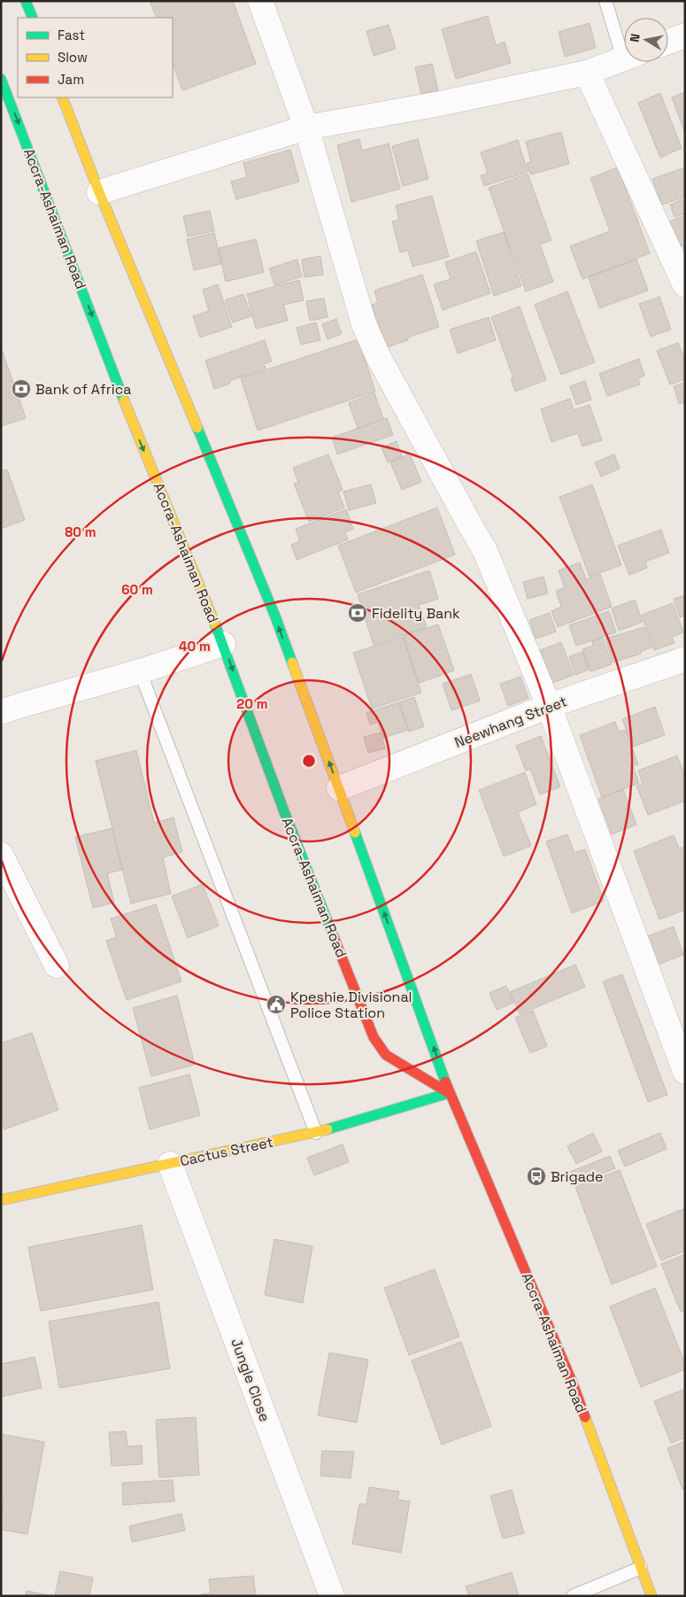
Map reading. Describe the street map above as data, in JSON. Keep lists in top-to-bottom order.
{
  "streets": {
    "main road": ["Accra-Ashaiman Road", "Cactus Street"],
    "street": ["Neewhang Street", "Jungle Close"]
  },
  "crossings": [
    ["Accra-Ashaiman Road", "Neewhang Street"],
    ["Accra-Ashaiman Road", "Cactus Street"],
    ["Cactus Street", "Jungle Close"]
  ],
  "places": {
    "bank": ["Bank of Africa", "Fidelity Bank"],
    "public building": ["Kpeshie Divisional Police Station"],
    "bus stop": ["Brigade"]
  },
  "legend": ["Fast", "Slow", "Jam"],
  "north": "left",
  "rings": [
    "80 m",
    "60 m",
    "40 m",
    "20 m"
  ]
}
